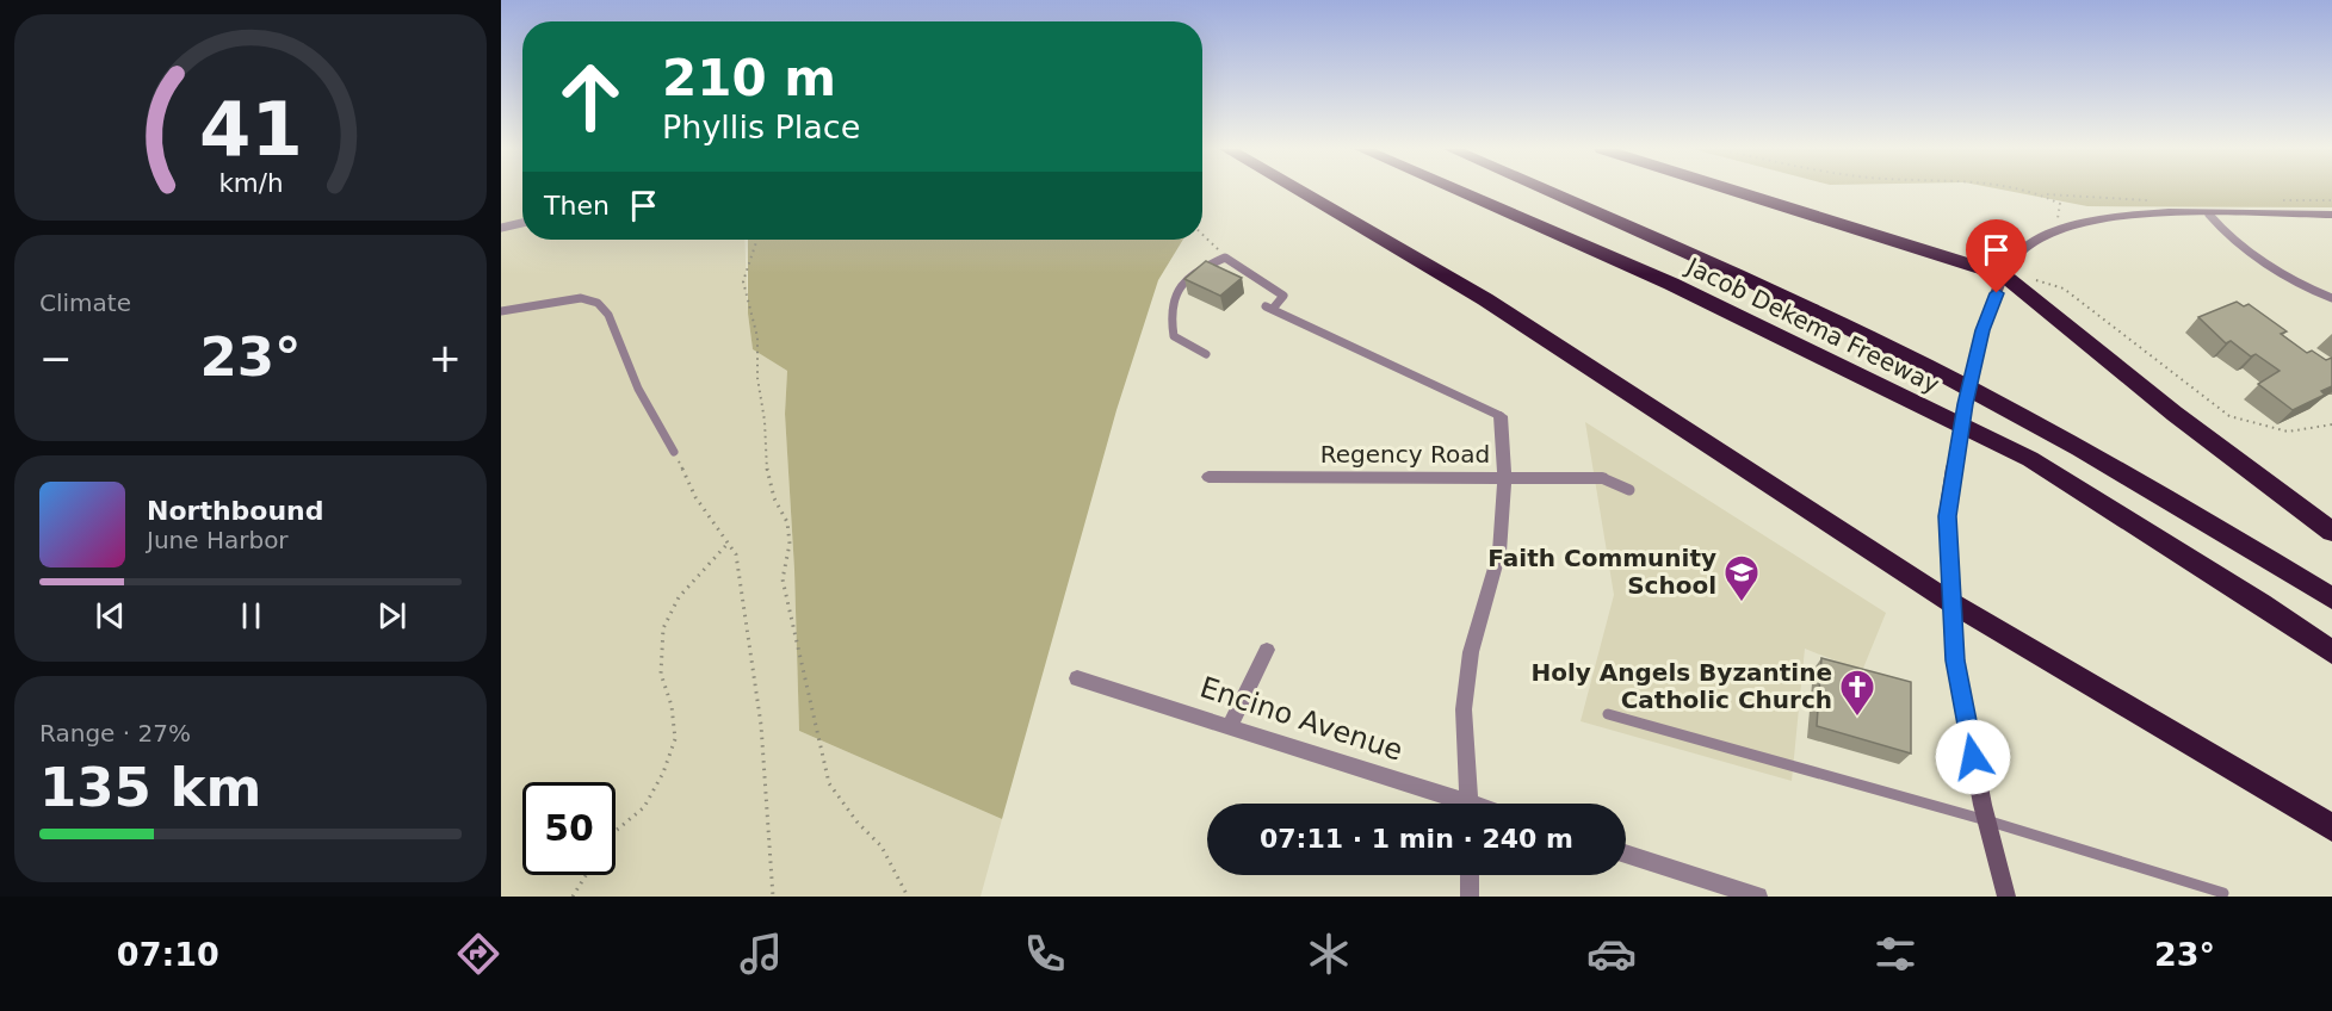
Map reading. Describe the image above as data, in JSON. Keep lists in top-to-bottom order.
{
  "streets": {
    "highway": ["Jacob Dekema Freeway"],
    "street": ["Regency Road", "Encino Avenue"]
  },
  "places": {
    "school or university": ["Faith Community School"],
    "church": ["Holy Angels Byzantine Catholic Church"]
  },
  "page": {
    "turn": ["210 m", "Phyllis Place"],
    "then": "Then",
    "tile": [
      "Climate",
      ["Range · 27%", "135 km"]
    ],
    "heat": ["−", "23°", "+"],
    "song": ["Northbound", "June Harbor"],
    "limit": "50",
    "trip": "07:11 · 1 min · 240 m",
    "tabs": ["07:10", "23°"],
    "gauge": ["41", "km/h"]
  }
}
